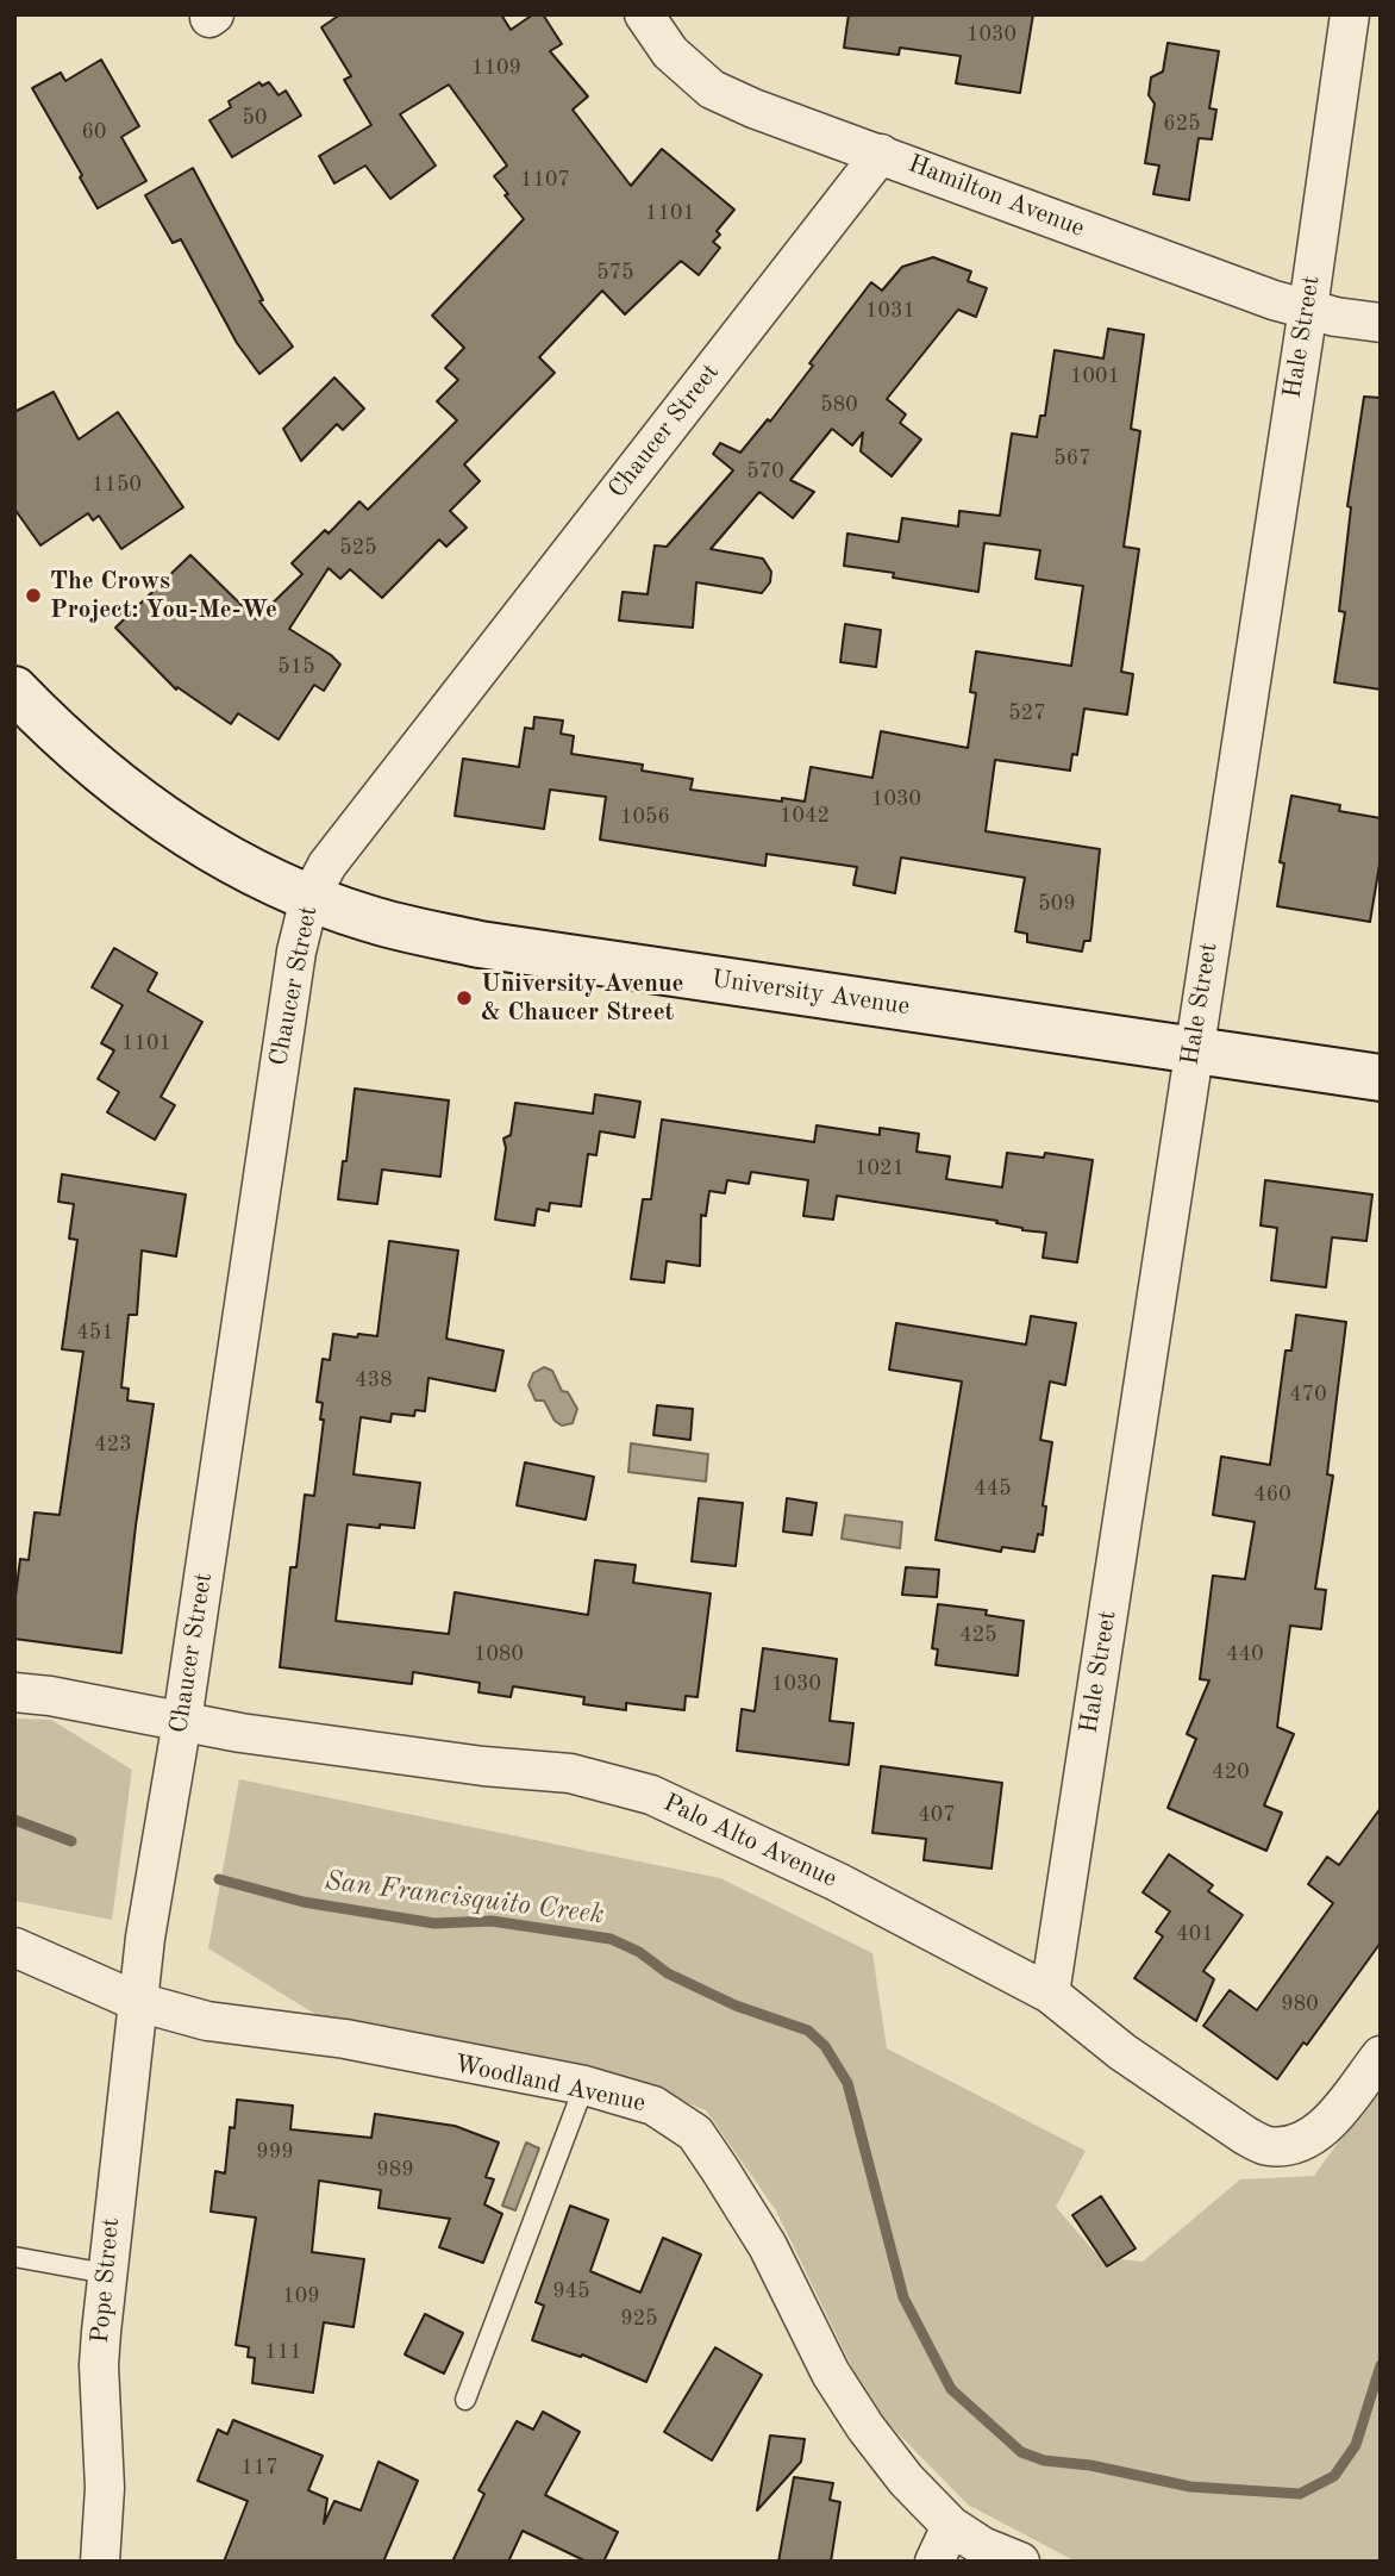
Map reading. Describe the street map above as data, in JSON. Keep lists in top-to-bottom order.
{
  "streets": {
    "main road": ["University Avenue"],
    "street": [
      "Hamilton Avenue",
      "Hale Street",
      "Chaucer Street",
      "Palo Alto Avenue",
      "Woodland Avenue",
      "Pope Street"
    ]
  },
  "crossings": [
    ["Hamilton Avenue", "Hale Street"],
    ["Hamilton Avenue", "Chaucer Street"],
    ["Hale Street", "University Avenue"],
    ["Hale Street", "Palo Alto Avenue"],
    ["Chaucer Street", "University Avenue"],
    ["Chaucer Street", "Palo Alto Avenue"],
    ["Chaucer Street", "Woodland Avenue"],
    ["Chaucer Street", "Pope Street"],
    ["Woodland Avenue", "Pope Street"]
  ],
  "water": ["San Francisquito Creek"],
  "places": ["The Crows Project: You-Me-We", "University Avenue & Chaucer Street"],
  "house_numbers": [
    "1030",
    "1109",
    "50",
    "625",
    "60",
    "1107",
    "1101",
    "575",
    "1031",
    "1001",
    "580",
    "567",
    "570",
    "1150",
    "525",
    "515",
    "527",
    "1030",
    "1042",
    "1056",
    "509",
    "1101",
    "1021",
    "451",
    "438",
    "470",
    "423",
    "445",
    "460",
    "425",
    "1080",
    "440",
    "1030",
    "420",
    "407",
    "401",
    "980",
    "999",
    "989",
    "945",
    "109",
    "925",
    "111",
    "117"
  ]
}
